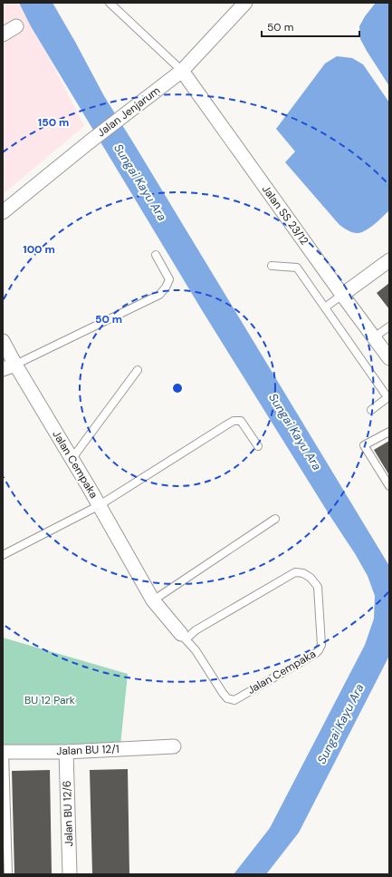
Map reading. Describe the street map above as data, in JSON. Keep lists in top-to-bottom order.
{
  "streets": {
    "street": [
      "Jalan Jenjarum",
      "Jalan SS 23/12",
      "Jalan Cempaka",
      "Jalan BU 12/1",
      "Jalan BU 12/6"
    ]
  },
  "crossings": [
    ["Jalan Jenjarum", "Jalan SS 23/12"],
    ["Jalan BU 12/1", "Jalan BU 12/6"]
  ],
  "water": ["Sungai Kayu Ara"],
  "parks": ["BU 12 Park"],
  "scale_bar": "50 m",
  "rings": ["150 m", "100 m", "50 m"]
}
